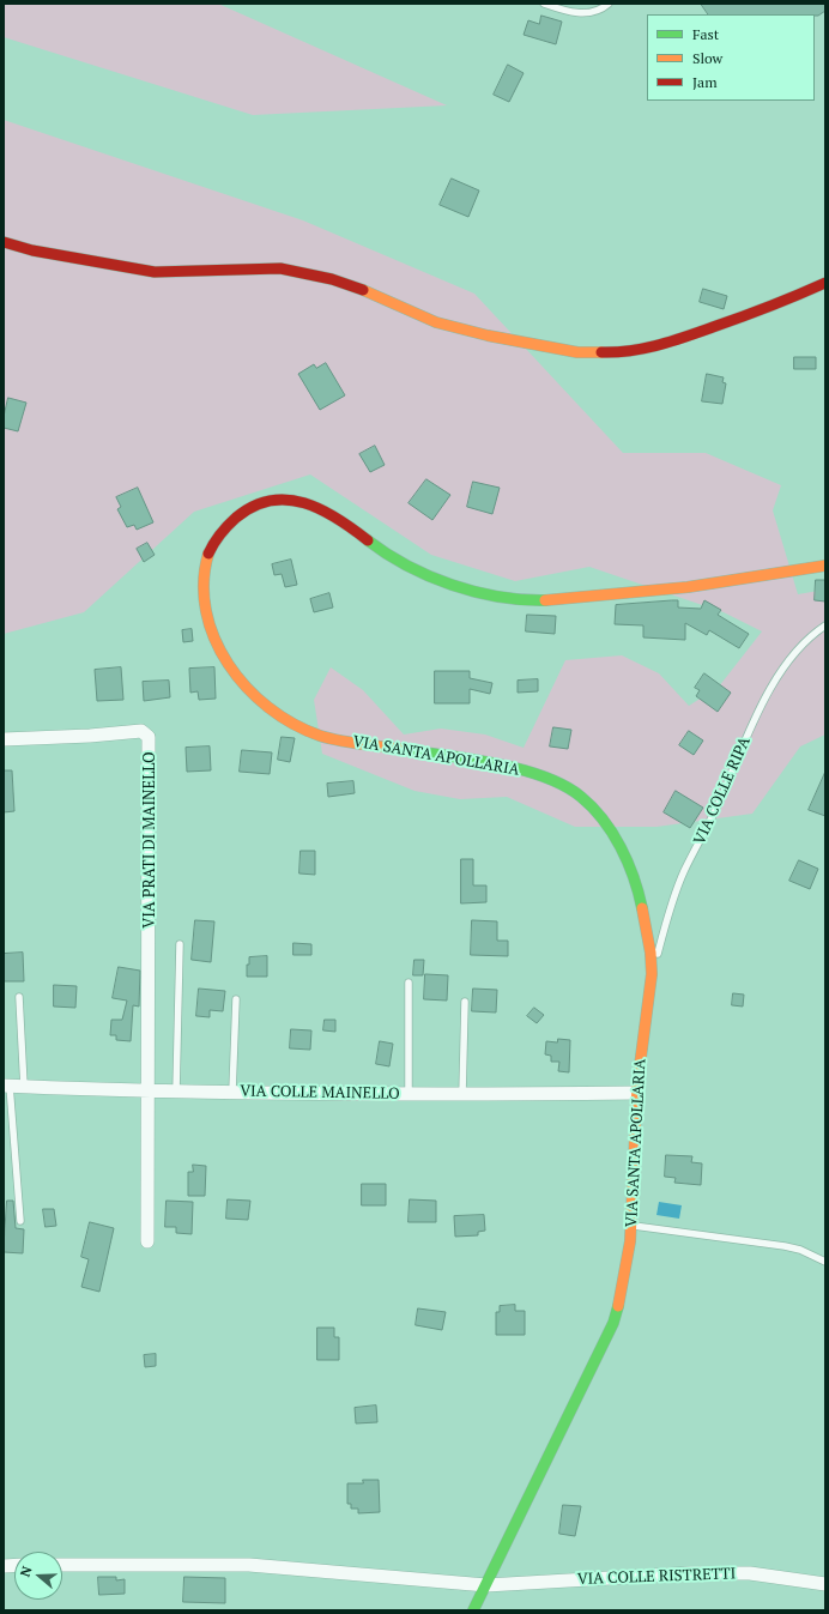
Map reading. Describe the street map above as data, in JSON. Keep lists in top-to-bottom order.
{
  "streets": {
    "street": [
      "VIA SANTA APOLLARIA",
      "VIA PRATI DI MAINELLO",
      "VIA COLLE MAINELLO",
      "VIA COLLE RISTRETTI"
    ],
    "lane": ["VIA COLLE RIPA"]
  },
  "crossings": [
    ["VIA SANTA APOLLARIA", "VIA COLLE RIPA"],
    ["VIA SANTA APOLLARIA", "VIA COLLE MAINELLO"],
    ["VIA SANTA APOLLARIA", "VIA COLLE RISTRETTI"],
    ["VIA PRATI DI MAINELLO", "VIA COLLE MAINELLO"]
  ],
  "legend": ["Fast", "Slow", "Jam"],
  "north": "left"
}
